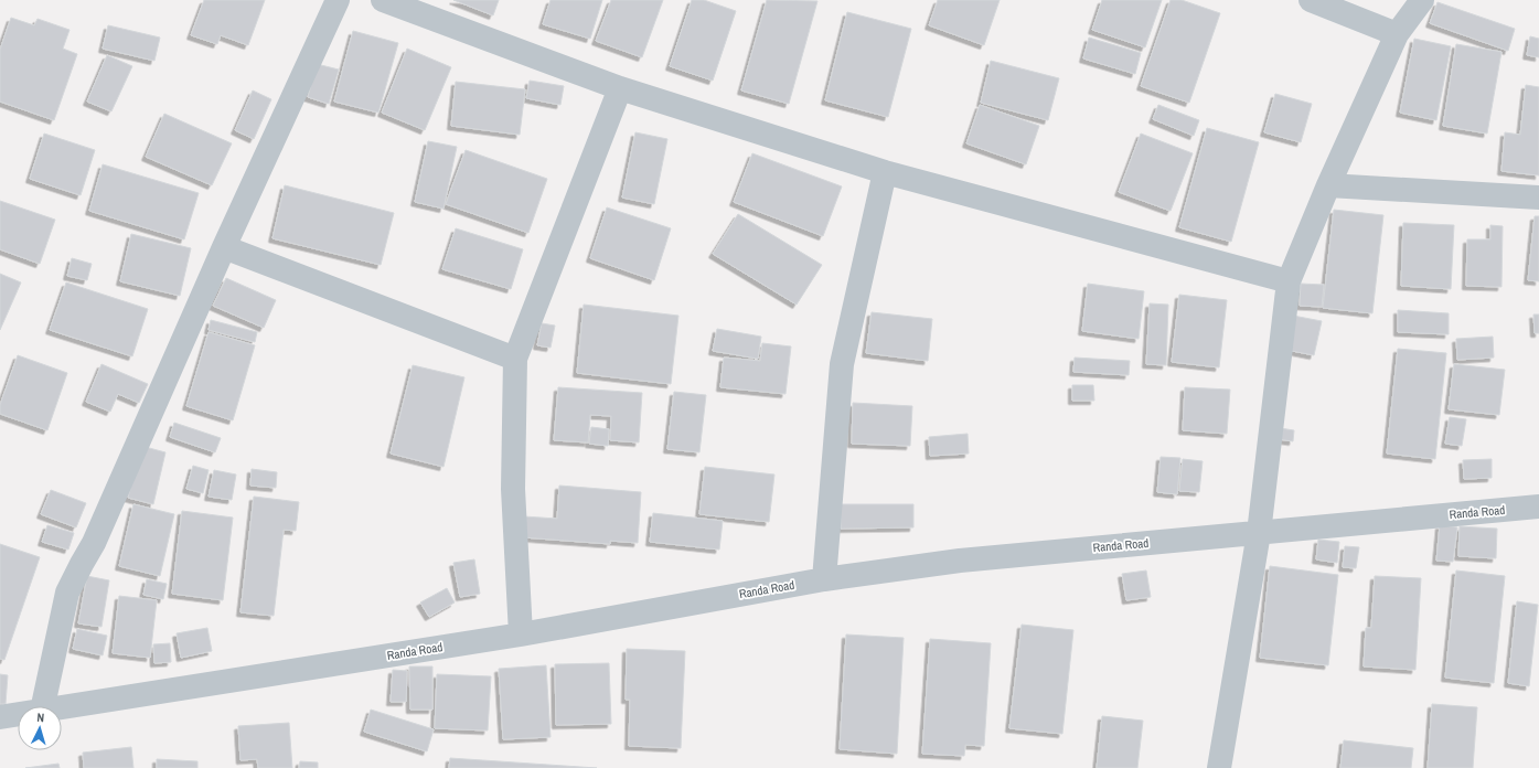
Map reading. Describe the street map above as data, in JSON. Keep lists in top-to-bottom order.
{
  "streets": {
    "street": ["Randa Road"]
  },
  "north": "top"
}
